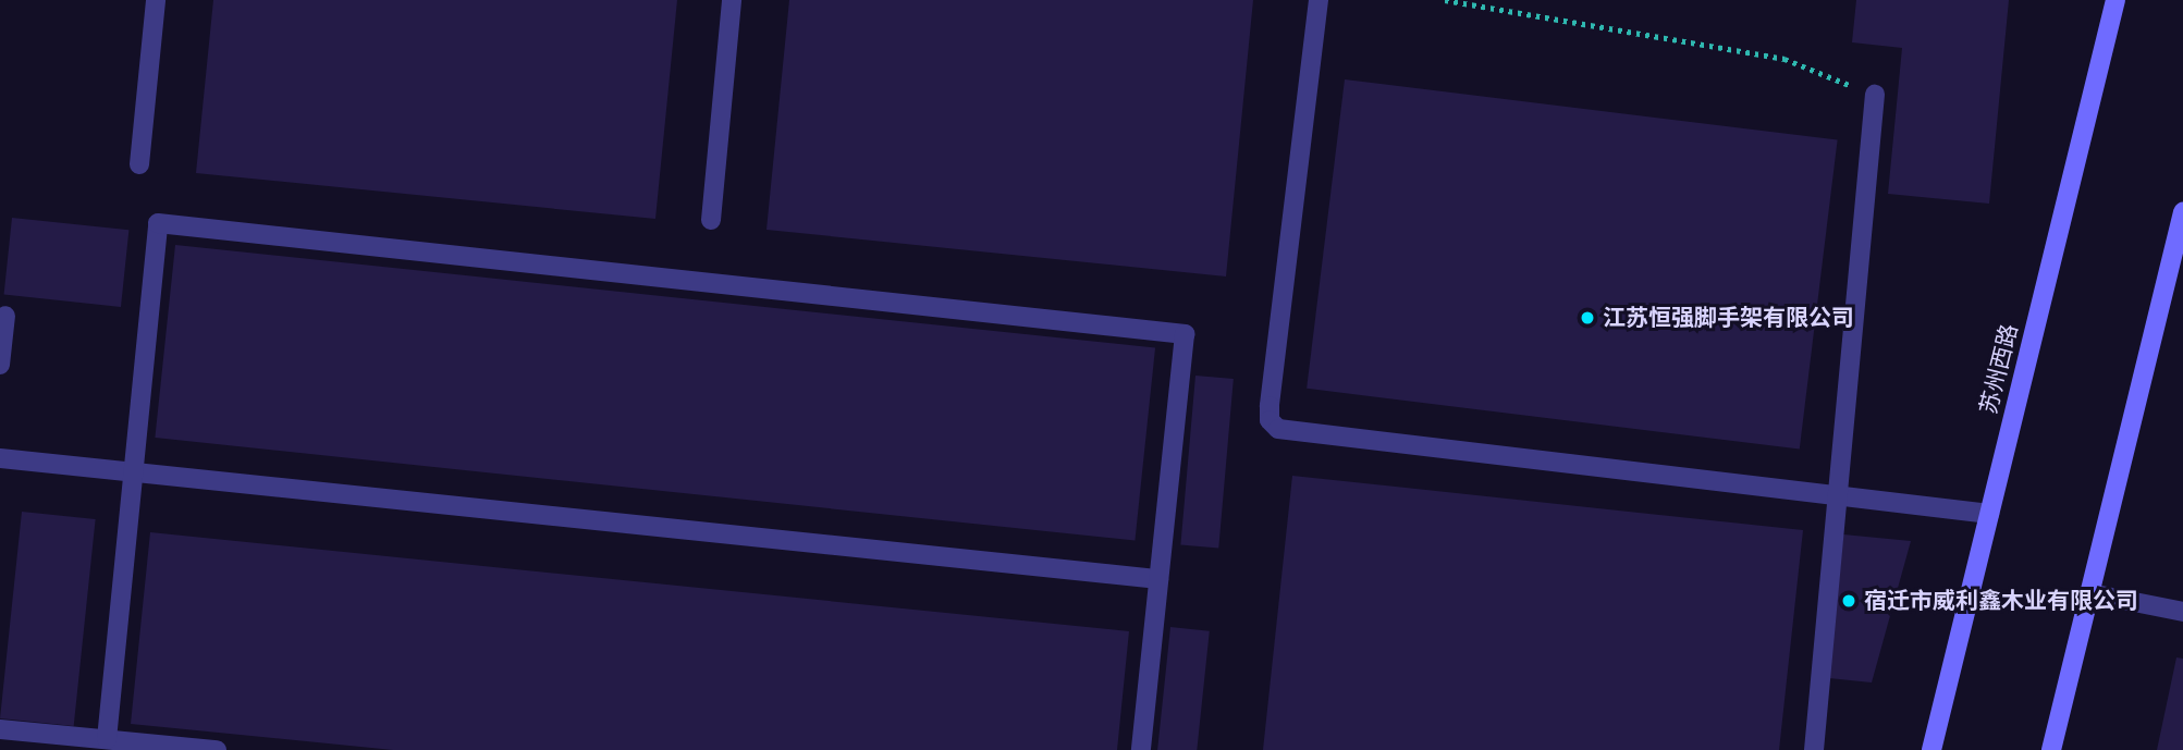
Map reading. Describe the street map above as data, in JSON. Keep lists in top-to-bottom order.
{
  "streets": {
    "main road": ["苏州西路"]
  },
  "places": ["江苏恒强脚手架有限公司", "宿迁市威利鑫木业有限公司"]
}
